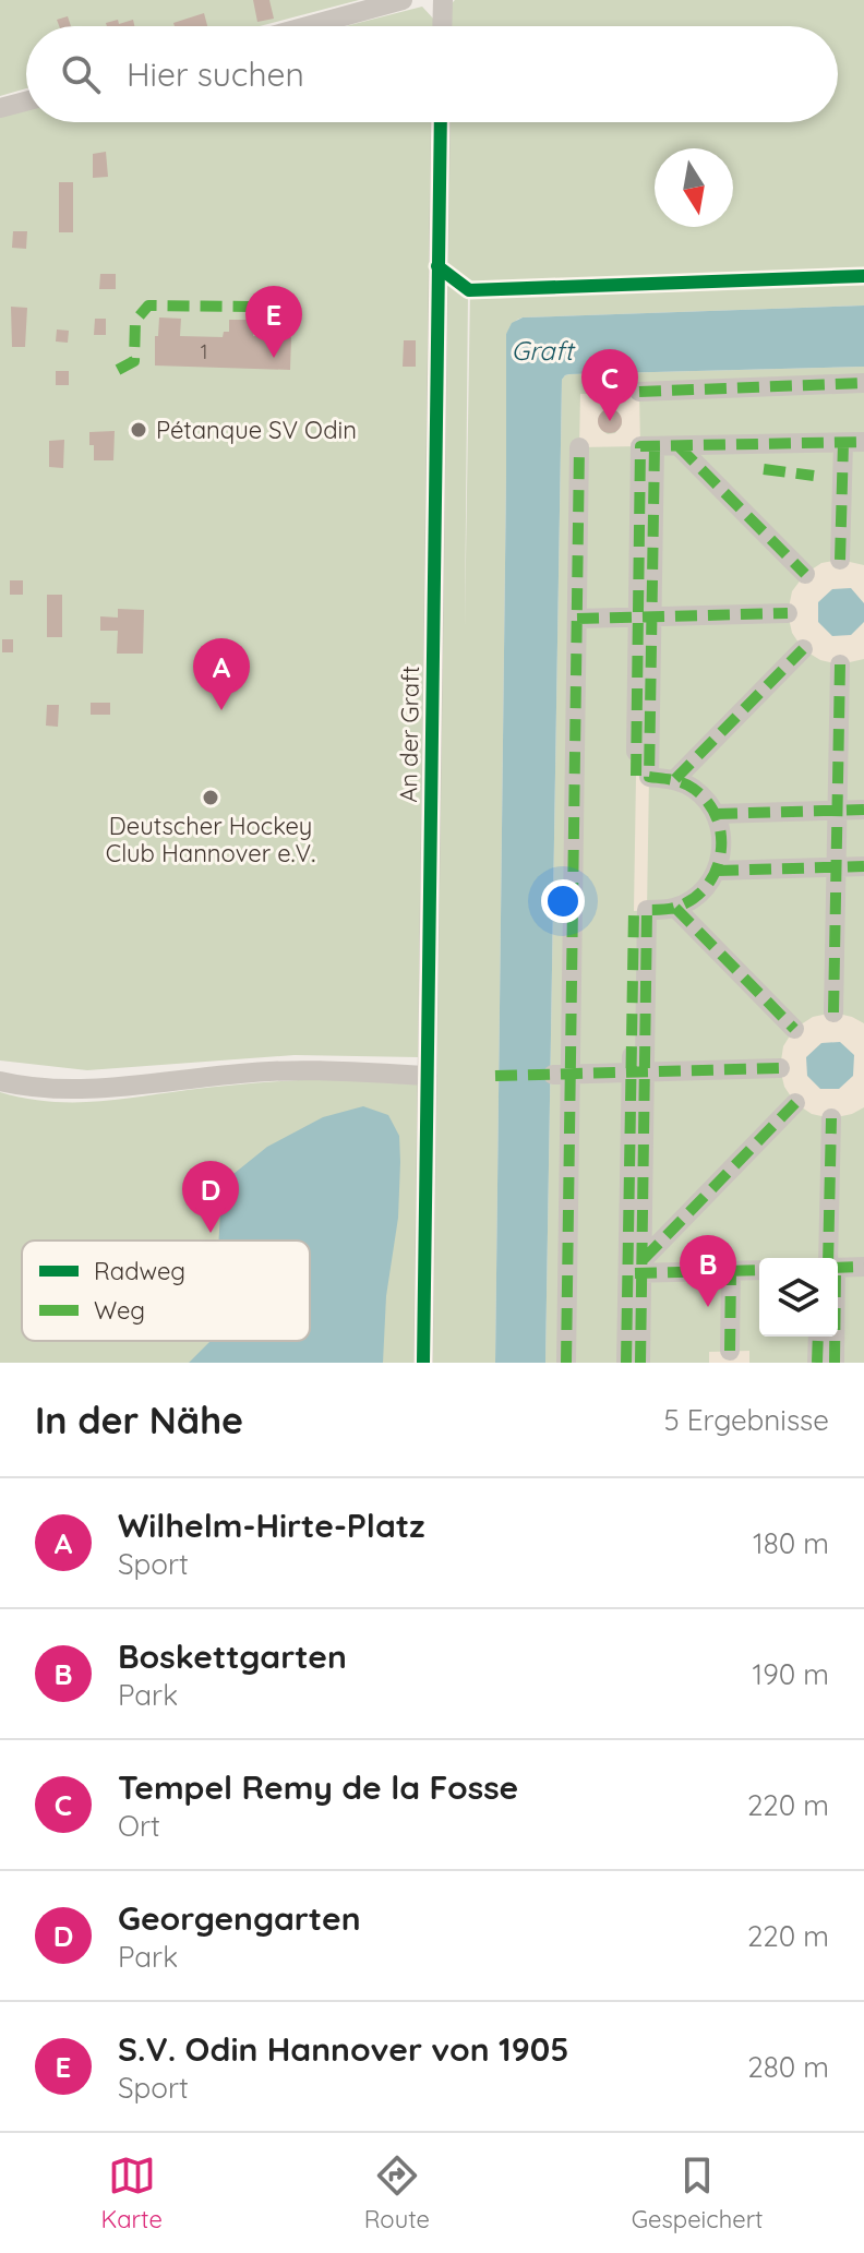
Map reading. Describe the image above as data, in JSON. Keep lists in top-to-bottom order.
{
  "streets": {
    "street": ["An der Graft"]
  },
  "water": ["Graft"],
  "places": ["Pétanque SV Odin", "Deutscher Hockey Club Hannover e.V."],
  "house_numbers": ["1"],
  "legend": ["Radweg", "Weg"],
  "north": "bottom",
  "page": {
    "search": "Hier suchen",
    "pins": [
      "E",
      "C",
      "A",
      "D",
      "B"
    ],
    "heading": ["In der Nähe", "5 Ergebnisse"],
    "list": [
      {
        "mark": "A",
        "name": "Wilhelm-Hirte-Platz",
        "note": "Sport",
        "value": "180 m"
      },
      {
        "mark": "B",
        "name": "Boskettgarten",
        "note": "Park",
        "value": "190 m"
      },
      {
        "mark": "C",
        "name": "Tempel Remy de la Fosse",
        "note": "Ort",
        "value": "220 m"
      },
      {
        "mark": "D",
        "name": "Georgengarten",
        "note": "Park",
        "value": "220 m"
      },
      {
        "mark": "E",
        "name": "S.V. Odin Hannover von 1905",
        "note": "Sport",
        "value": "280 m"
      }
    ],
    "nav": ["Karte", "Route", "Gespeichert"]
  }
}
